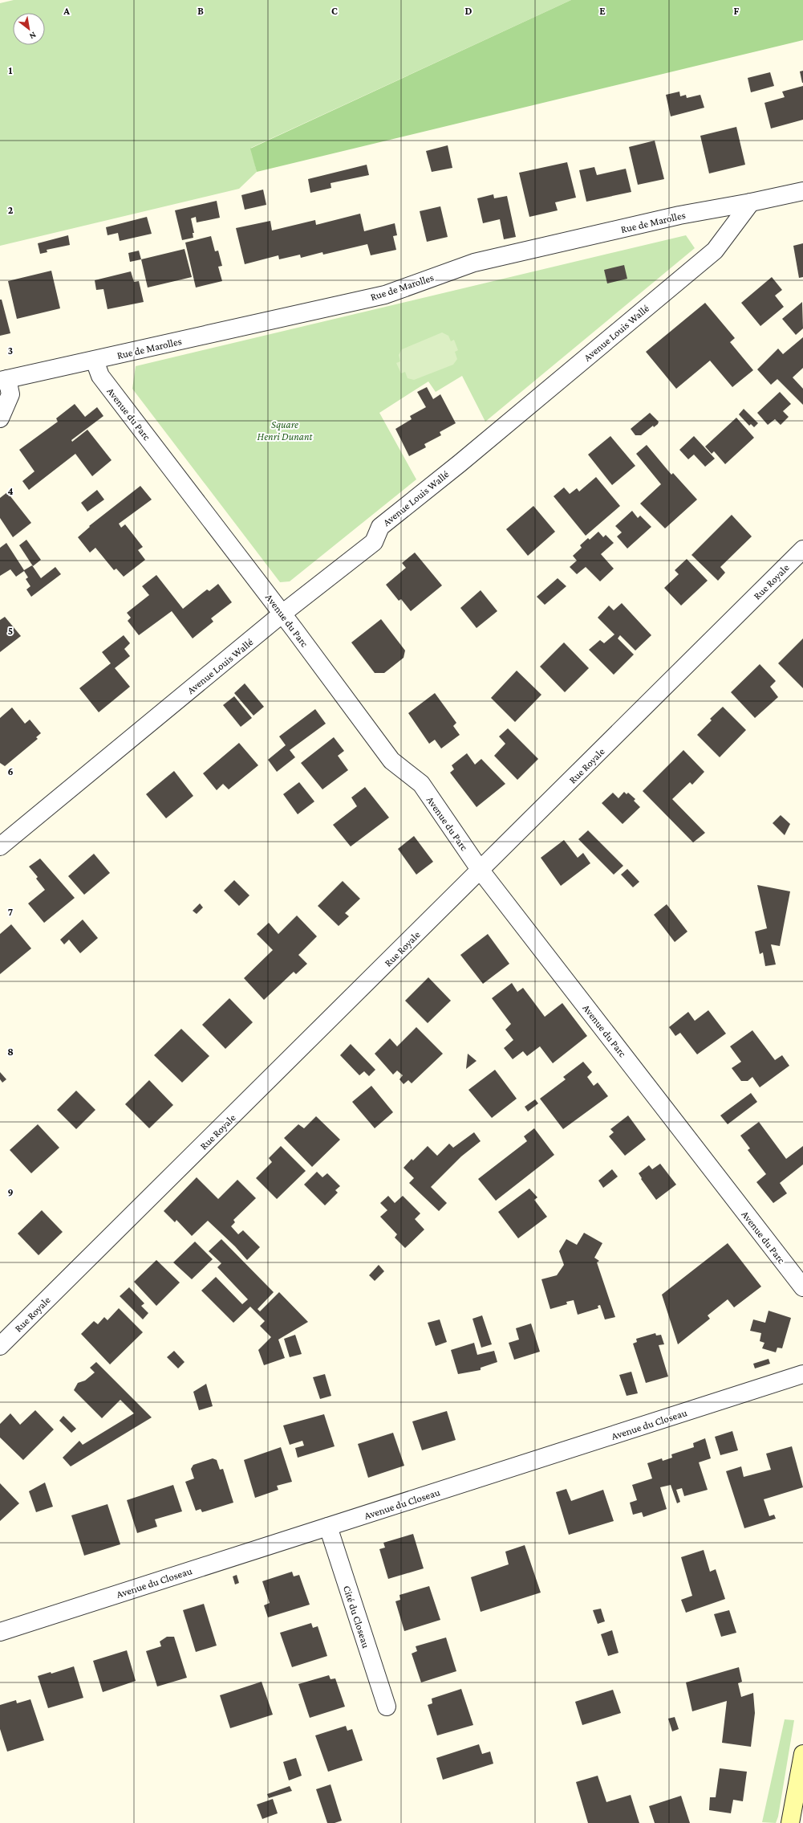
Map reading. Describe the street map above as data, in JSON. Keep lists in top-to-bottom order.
{
  "streets": {
    "street": [
      "Rue de Marolles",
      "Avenue Louis Wallé",
      "Avenue du Parc",
      "Rue Royale",
      "Avenue du Closeau",
      "Cité du Closeau"
    ]
  },
  "crossings": [
    ["Rue de Marolles", "Avenue Louis Wallé"],
    ["Rue de Marolles", "Avenue du Parc"],
    ["Avenue Louis Wallé", "Avenue du Parc"],
    ["Avenue du Parc", "Rue Royale"],
    ["Avenue du Closeau", "Cité du Closeau"]
  ],
  "parks": ["Square Henri Dunant"],
  "north": "bottom right",
  "grid": {
    "columns": [
      "A",
      "B",
      "C",
      "D",
      "E",
      "F"
    ],
    "rows": [
      "1",
      "2",
      "3",
      "4",
      "5",
      "6",
      "7",
      "8",
      "9"
    ]
  }
}
